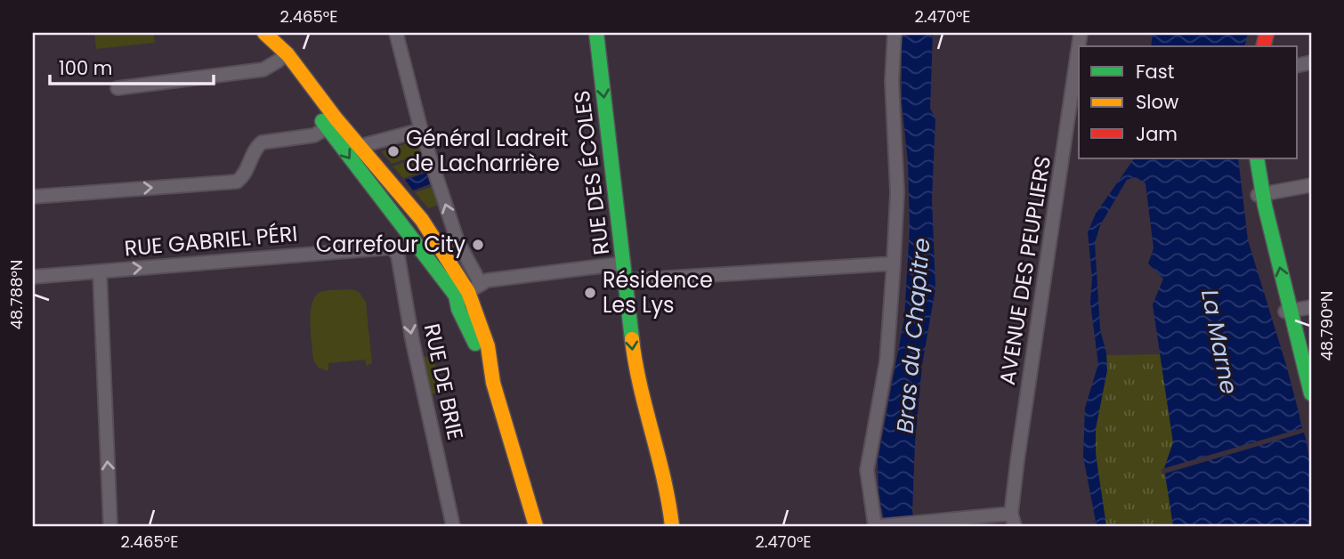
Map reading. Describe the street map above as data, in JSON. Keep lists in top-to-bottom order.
{
  "streets": {
    "main road": ["RUE DES ÉCOLES"],
    "street": ["RUE GABRIEL PÉRI", "AVENUE DES PEUPLIERS", "RUE DE BRIE"]
  },
  "crossings": [
    ["RUE GABRIEL PÉRI", "RUE DE BRIE"]
  ],
  "one_way": ["RUE DES ÉCOLES", "RUE DE BRIE"],
  "water": ["Bras du Chapitre", "La Marne"],
  "places": ["Général Ladreit de Lacharrière", "Carrefour City", "Résidence Les Lys"],
  "legend": ["Fast", "Slow", "Jam"],
  "scale_bar": "100 m",
  "coordinates": [
    "2.465°E",
    "2.470°E",
    "48.788°N",
    "48.790°N"
  ]
}
